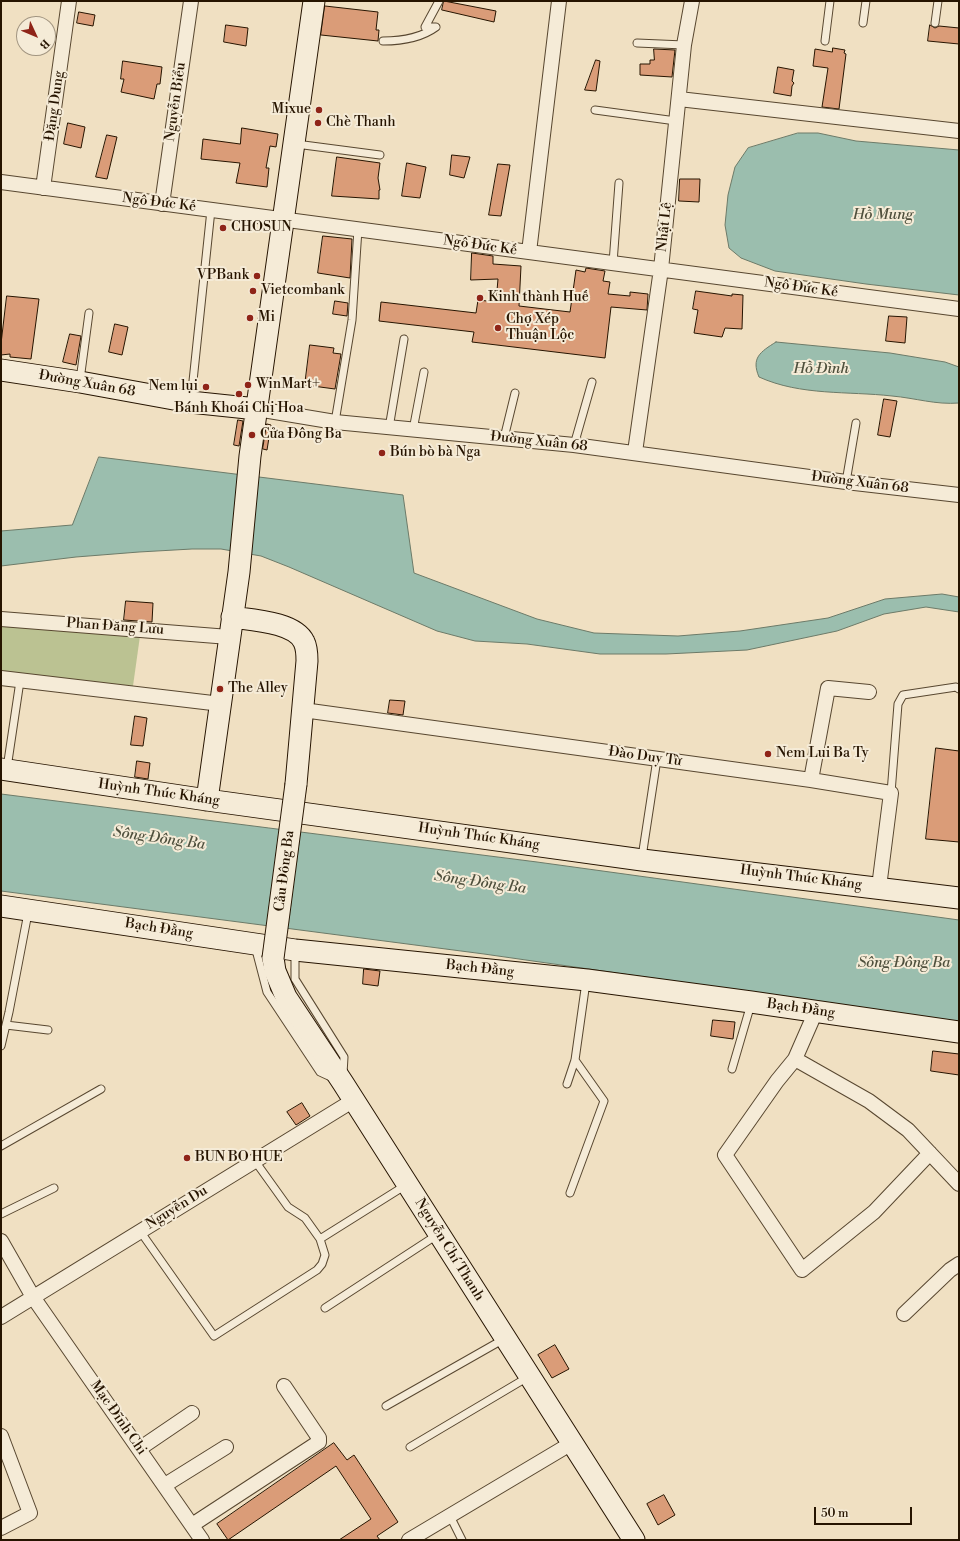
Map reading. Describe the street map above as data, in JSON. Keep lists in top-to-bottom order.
{
  "streets": {
    "street": [
      "Nguyễn Biểu",
      "Đặng Dung",
      "Ngô Đức Kế",
      "Nhật Lệ",
      "Đường Xuân 68",
      "Phan Đăng Lưu",
      "Đào Duy Từ",
      "Huỳnh Thúc Kháng",
      "Cầu Đông Ba",
      "Bạch Đằng",
      "Nguyễn Du",
      "Nguyễn Chí Thanh",
      "Mạc Đĩnh Chi"
    ]
  },
  "crossings": [
    ["Nguyễn Biểu", "Ngô Đức Kế"],
    ["Đặng Dung", "Ngô Đức Kế"],
    ["Ngô Đức Kế", "Nhật Lệ"],
    ["Nhật Lệ", "Đường Xuân 68"],
    ["Đào Duy Từ", "Cầu Đông Ba"],
    ["Cầu Đông Ba", "Nguyễn Chí Thanh"],
    ["Nguyễn Du", "Nguyễn Chí Thanh"],
    ["Nguyễn Du", "Mạc Đĩnh Chi"]
  ],
  "water": ["Hồ Mung", "Hồ Đình", "Sông Đông Ba"],
  "places": [
    "Mixue",
    "Chè Thanh",
    "CHOSUN",
    "VPBank",
    "Vietcombank",
    "Kinh thành Huế",
    "Mi",
    "Chợ Xép Thuận Lộc",
    "WinMart+",
    "Nem lụi",
    "Bánh Khoái Chị Hoa",
    "Cửa Đông Ba",
    "Bún bò bà Nga",
    "The Alley",
    "Nem Lui Ba Ty",
    "BUN BO HUE"
  ],
  "scale_bar": "50 m",
  "north": "bottom right"
}
